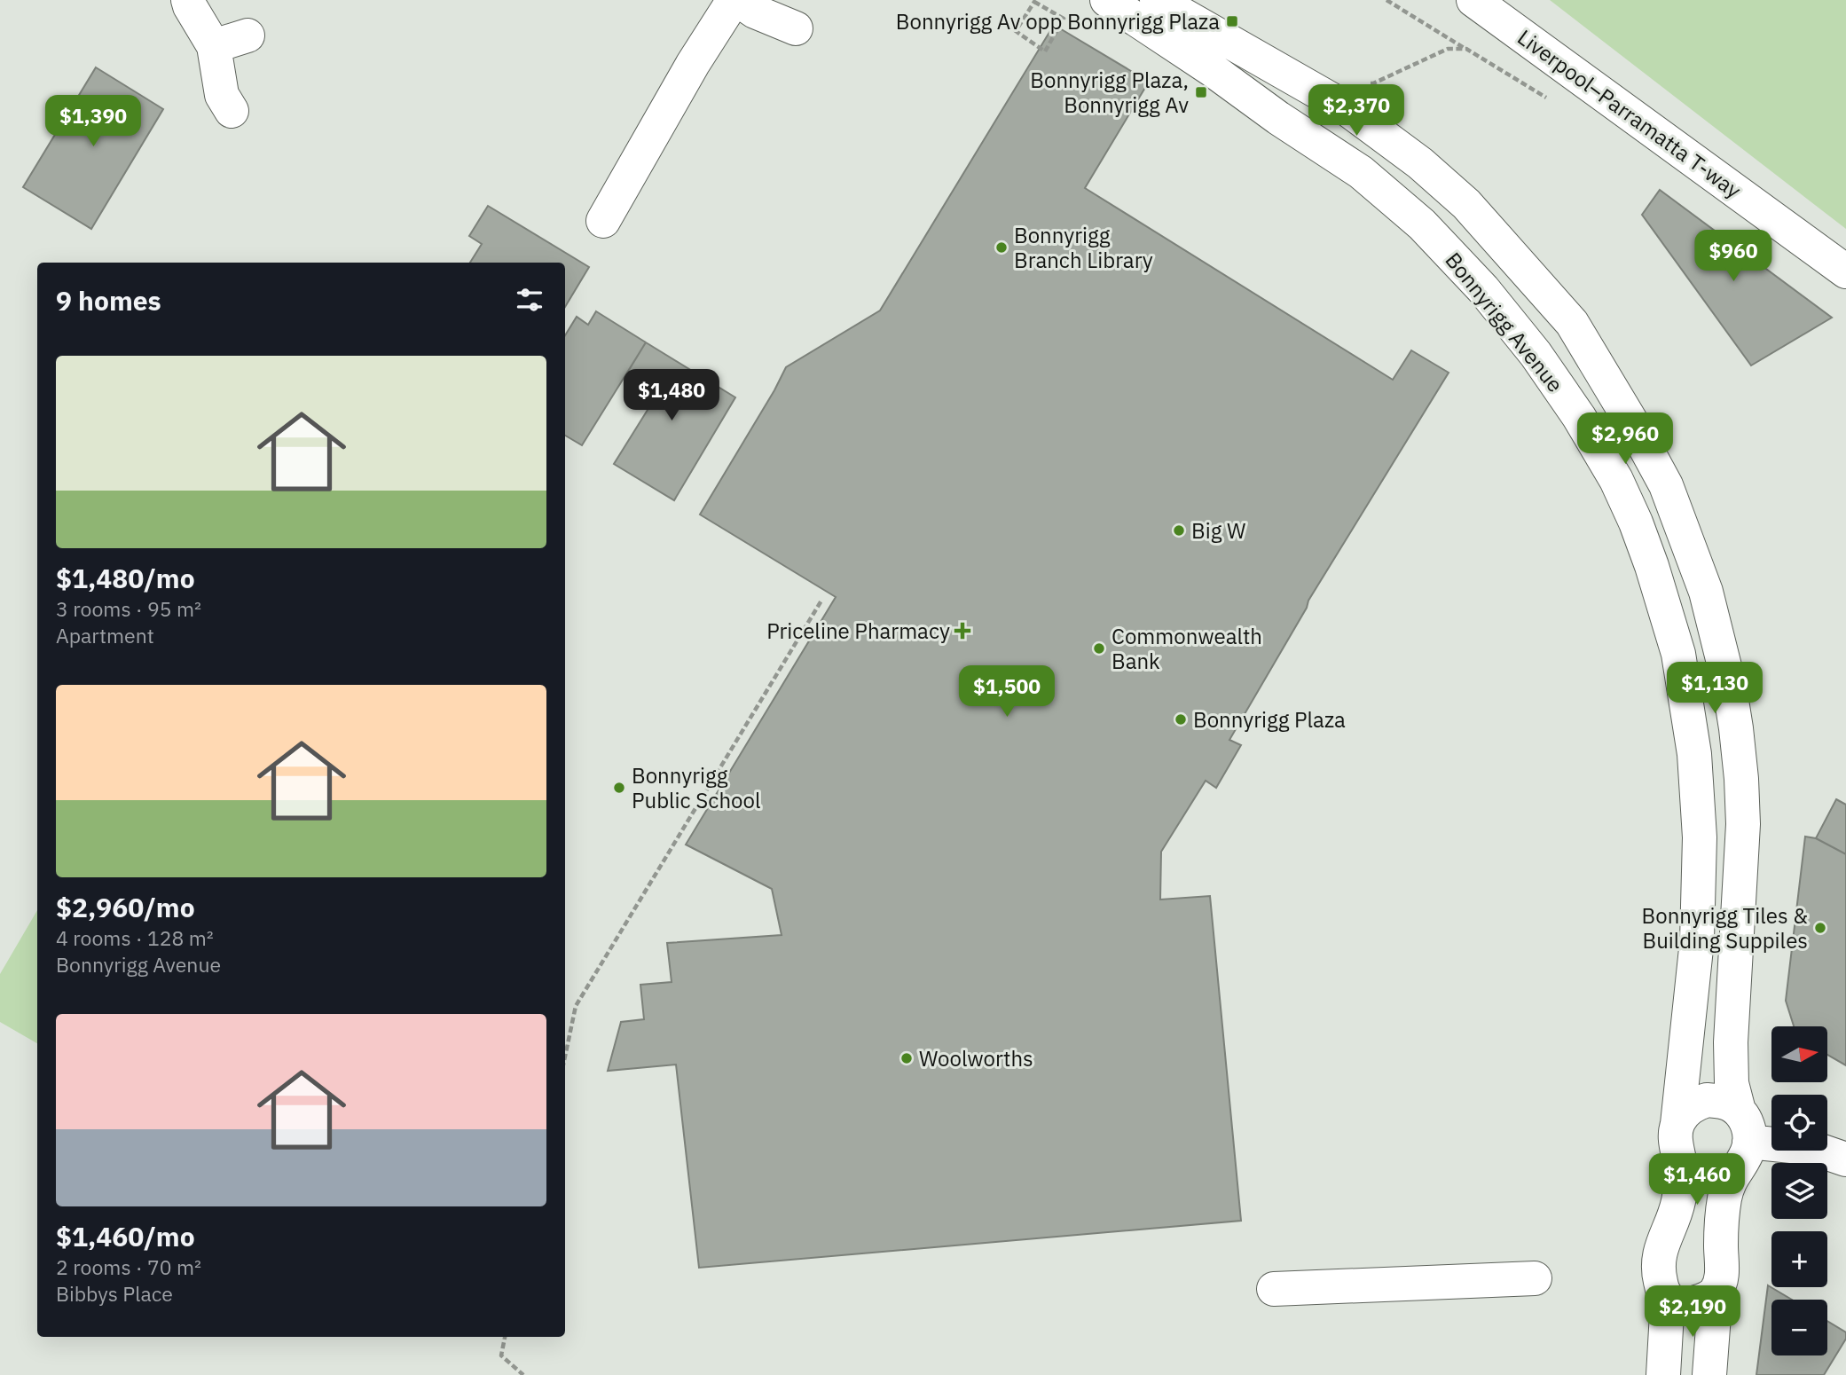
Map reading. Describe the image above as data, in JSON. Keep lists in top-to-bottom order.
{
  "streets": {
    "street": ["Liverpool–Parramatta T-way", "Bonnyrigg Avenue"]
  },
  "places": {
    "transit": ["Bonnyrigg Av opp Bonnyrigg Plaza", "Bonnyrigg Plaza, Bonnyrigg Av"],
    "other": [
      "Bonnyrigg Branch Library",
      "Big W",
      "Commonwealth Bank",
      "Bonnyrigg Plaza",
      "Bonnyrigg Public School",
      "Bonnyrigg Tiles & Building Suppiles",
      "Woolworths"
    ],
    "health": ["Priceline Pharmacy"]
  },
  "north": "right",
  "page": {
    "price": [
      "$2,370",
      "$1,390",
      "$960",
      "$1,480",
      "$2,960",
      "$1,130",
      "$1,500",
      "$1,460",
      "$2,190"
    ],
    "heading": "9 homes",
    "list": [
      {
        "name": "$1,480/mo",
        "note": "3 rooms · 95 m² · Apartment"
      },
      {
        "name": "$2,960/mo",
        "note": "4 rooms · 128 m² · Bonnyrigg Avenue"
      },
      {
        "name": "$1,460/mo",
        "note": "2 rooms · 70 m² · Bibbys Place"
      }
    ],
    "map_buttons": ["+", "−"]
  }
}
